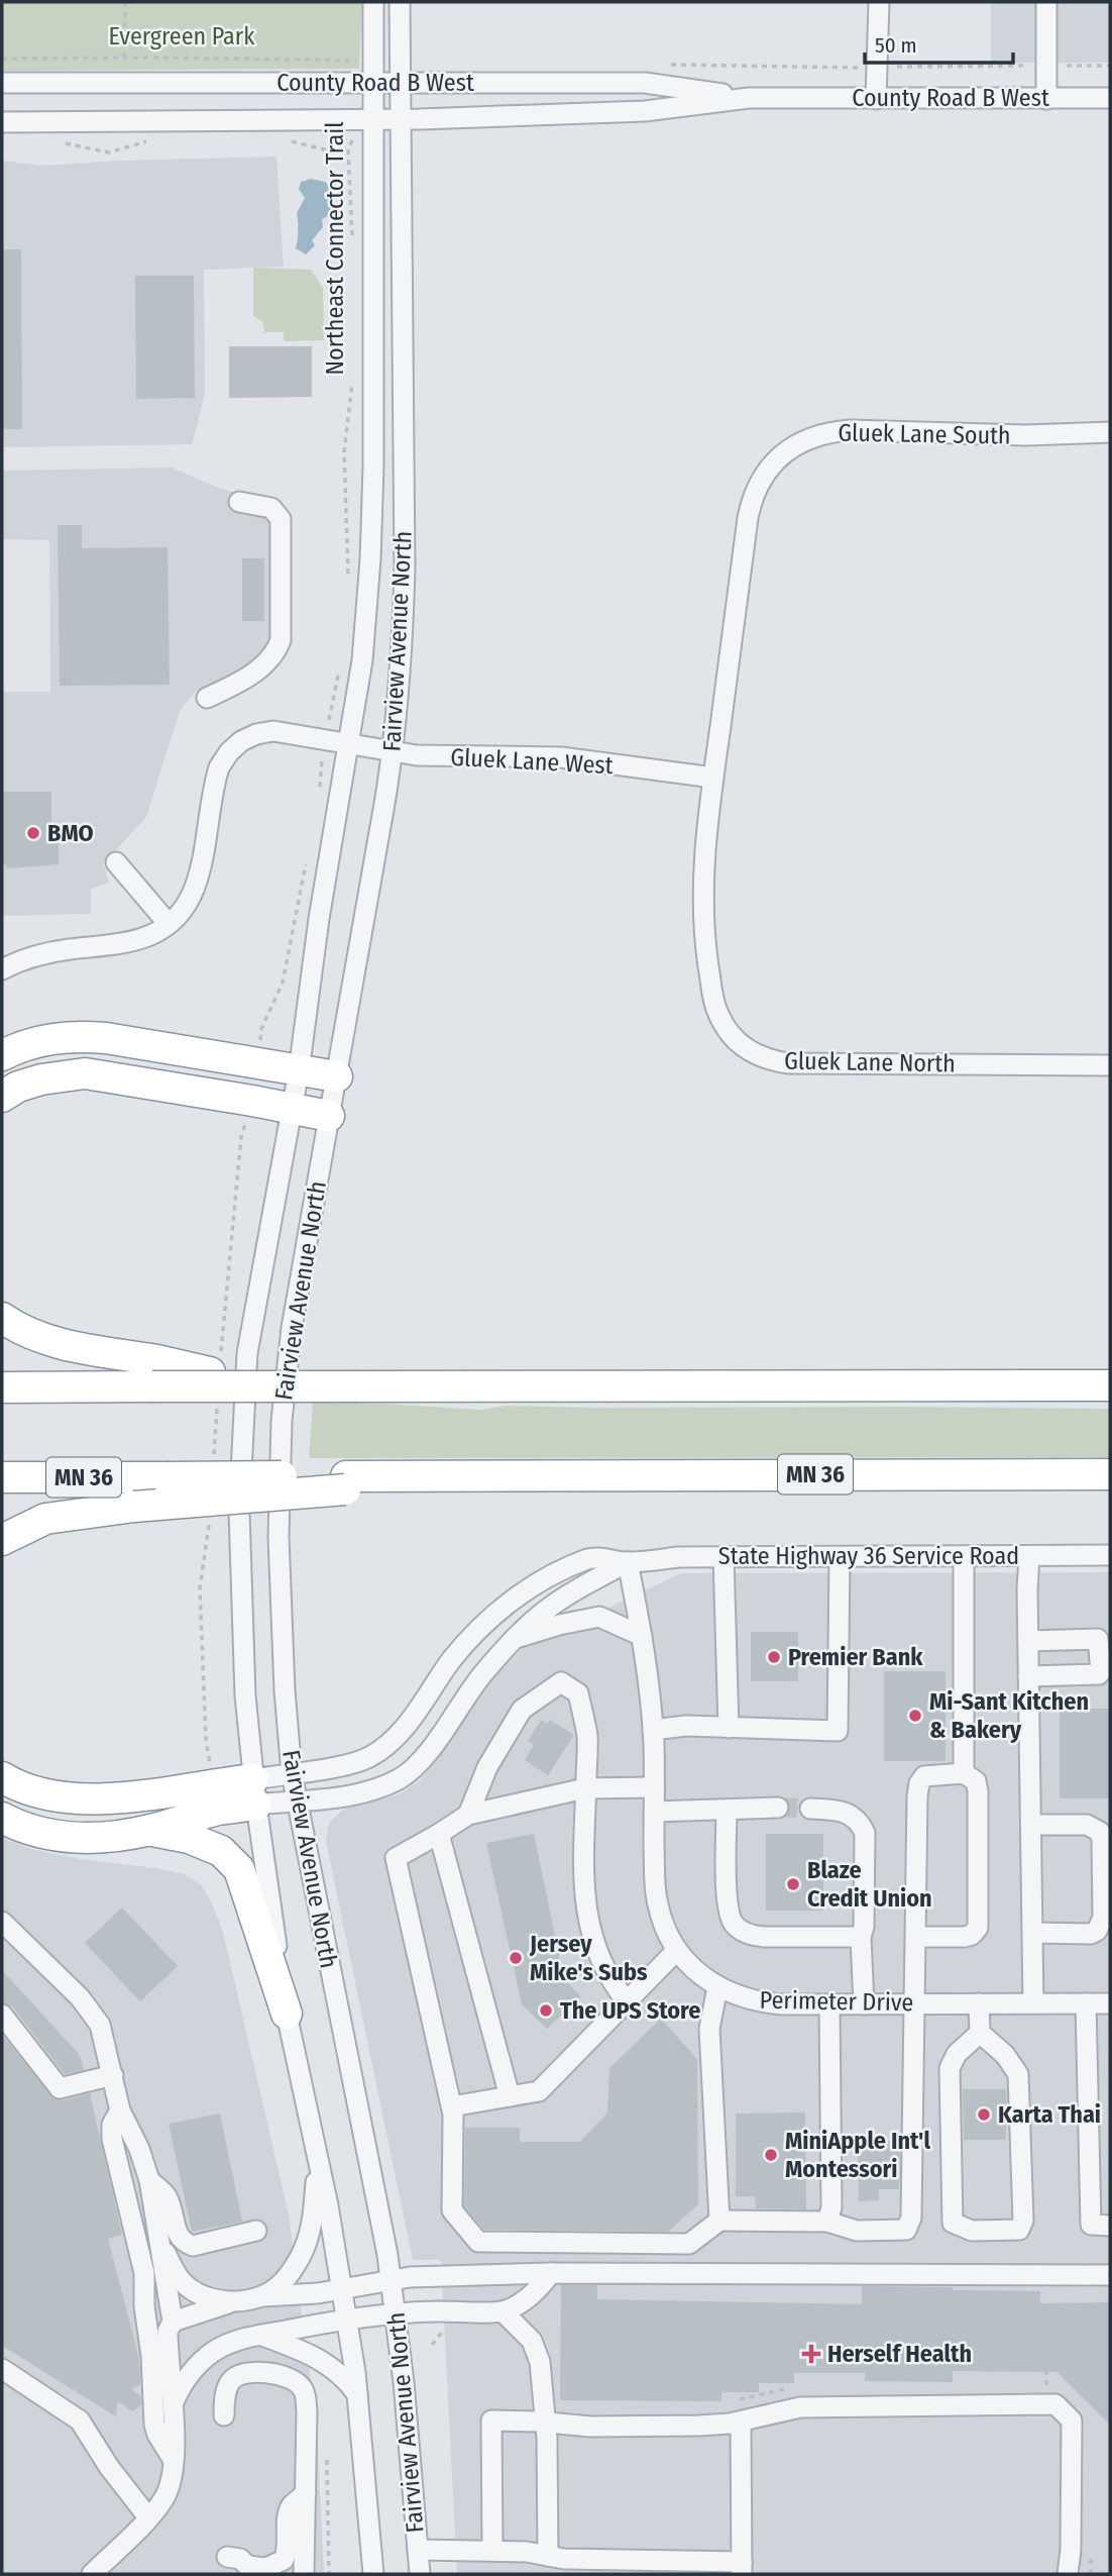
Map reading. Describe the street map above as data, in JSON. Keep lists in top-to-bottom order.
{
  "streets": {
    "highway": ["MN 36"],
    "street": [
      "County Road B West",
      "Gluek Lane South",
      "Fairview Avenue North",
      "Gluek Lane West",
      "Gluek Lane North",
      "State Highway 36 Service Road",
      "Perimeter Drive"
    ],
    "path": ["Northeast Connector Trail"]
  },
  "crossings": [
    ["County Road B West", "Northeast Connector Trail"],
    ["County Road B West", "Fairview Avenue North"],
    ["Gluek Lane South", "Gluek Lane West"],
    ["Gluek Lane South", "Gluek Lane North"],
    ["Fairview Avenue North", "Gluek Lane West"],
    ["Gluek Lane West", "Gluek Lane North"],
    ["State Highway 36 Service Road", "Perimeter Drive"]
  ],
  "parks": ["Evergreen Park"],
  "places": {
    "other": [
      "BMO",
      "Premier Bank",
      "Mi-Sant Kitchen & Bakery",
      "Blaze Credit Union",
      "Jersey Mike's Subs",
      "The UPS Store",
      "Karta Thai",
      "MiniApple Int'l Montessori"
    ],
    "health": ["Herself Health"]
  },
  "scale_bar": "50 m"
}
